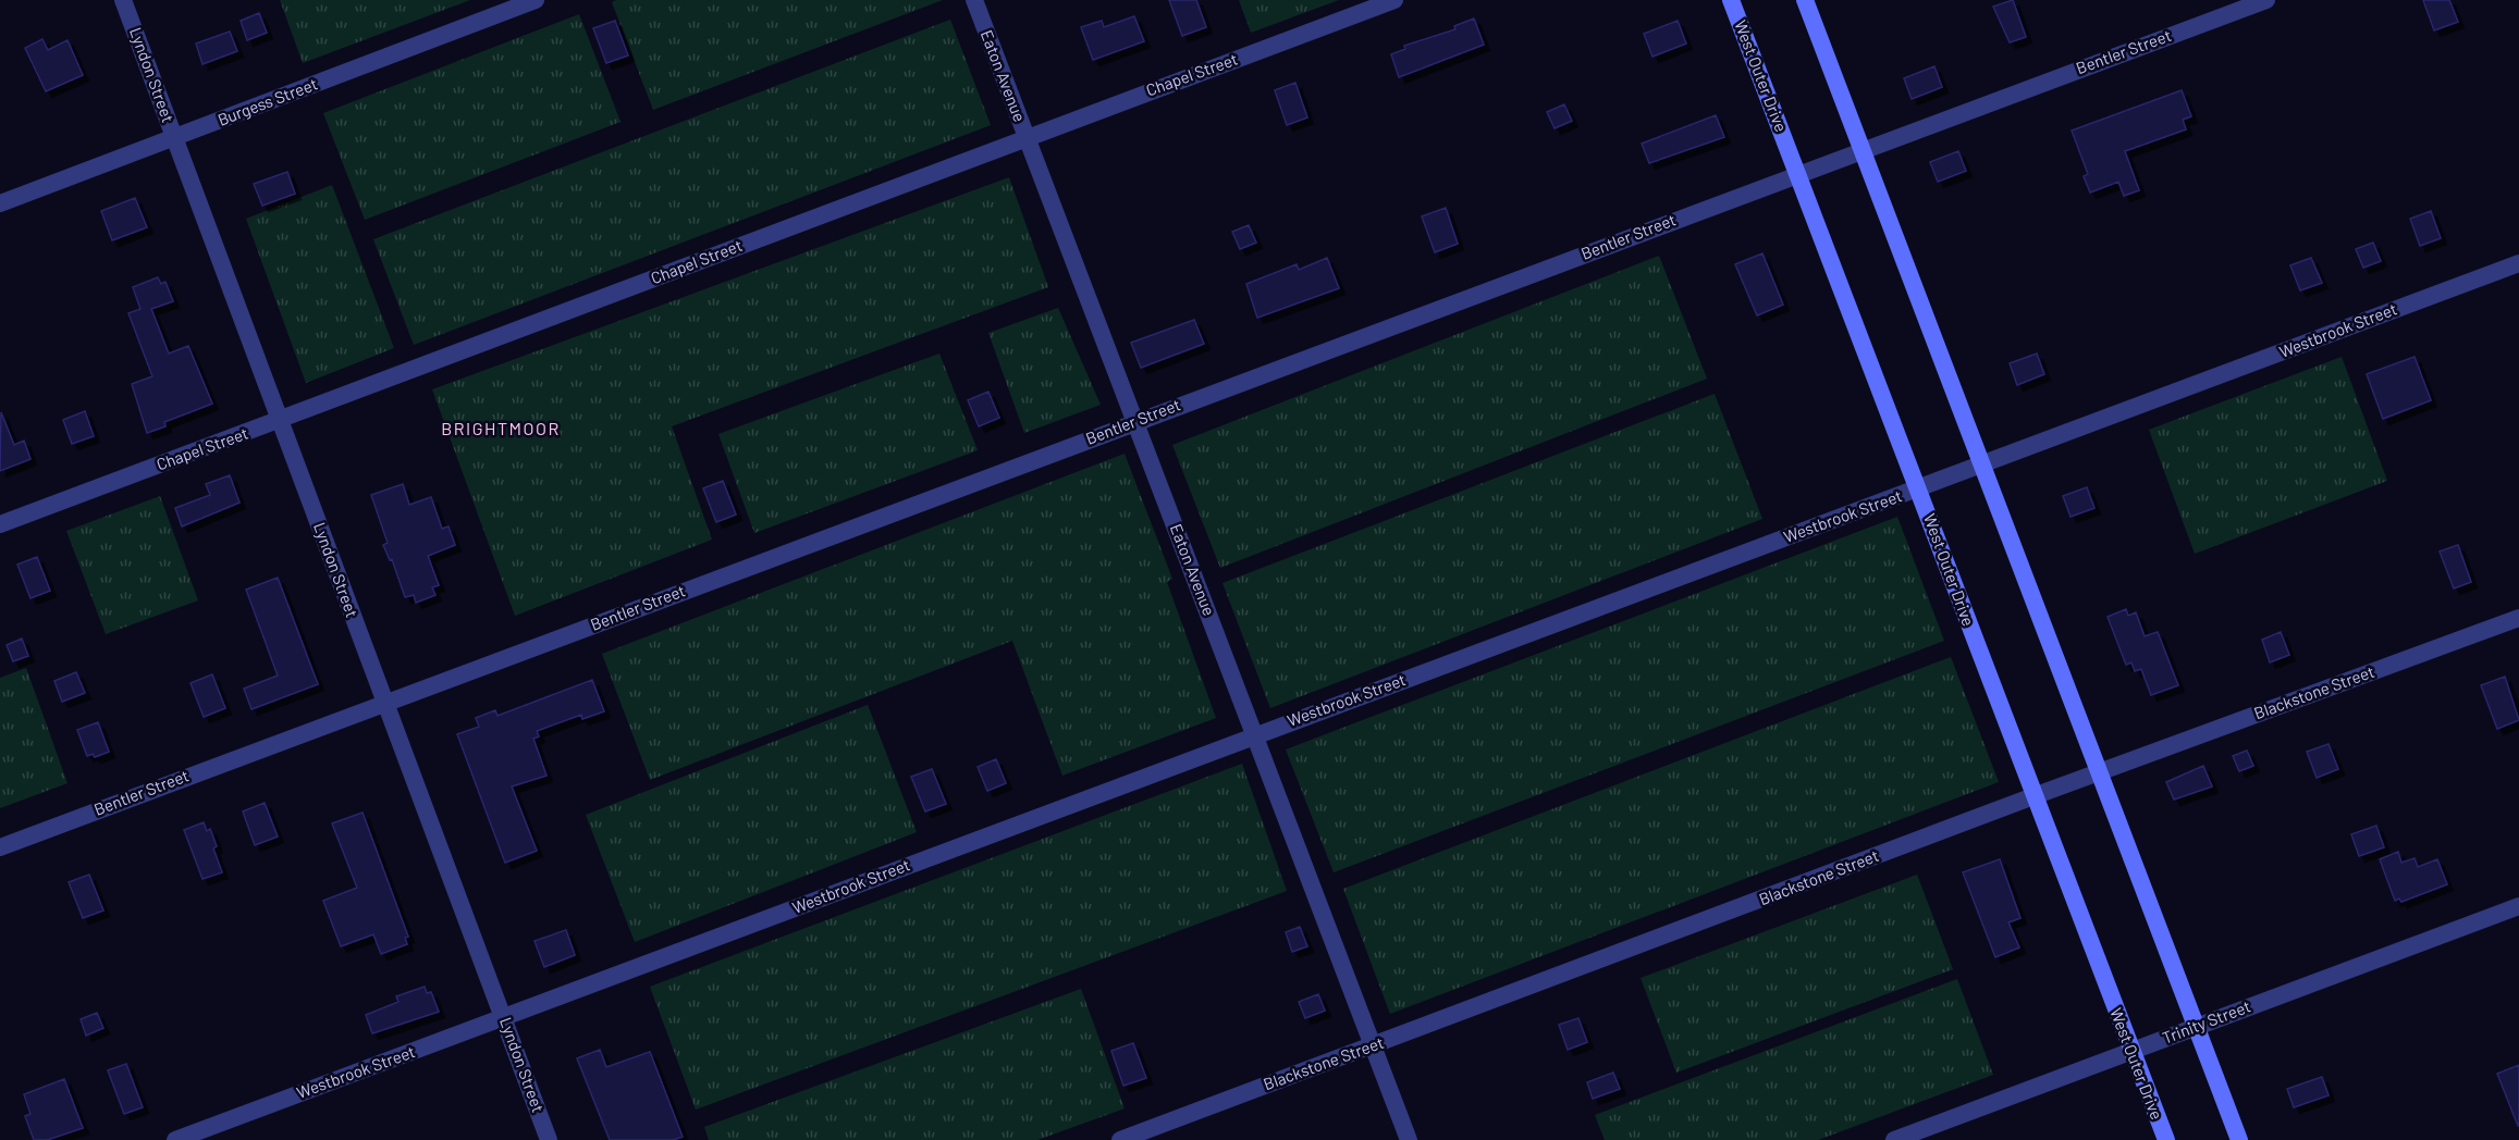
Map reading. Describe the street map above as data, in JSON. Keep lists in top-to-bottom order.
{
  "streets": {
    "main road": ["West Outer Drive"],
    "street": [
      "Bentler Street",
      "Lyndon Street",
      "Chapel Street",
      "Eaton Avenue",
      "Burgess Street",
      "Westbrook Street",
      "Blackstone Street",
      "Trinity Street"
    ]
  },
  "crossings": [
    ["Bentler Street", "Lyndon Street"],
    ["Bentler Street", "Eaton Avenue"],
    ["Bentler Street", "West Outer Drive"],
    ["Lyndon Street", "Chapel Street"],
    ["Lyndon Street", "Burgess Street"],
    ["Lyndon Street", "Westbrook Street"],
    ["Chapel Street", "Eaton Avenue"],
    ["Eaton Avenue", "Westbrook Street"],
    ["Eaton Avenue", "Blackstone Street"],
    ["West Outer Drive", "Westbrook Street"],
    ["West Outer Drive", "Blackstone Street"],
    ["West Outer Drive", "Trinity Street"]
  ],
  "districts": ["BRIGHTMOOR"]
}
